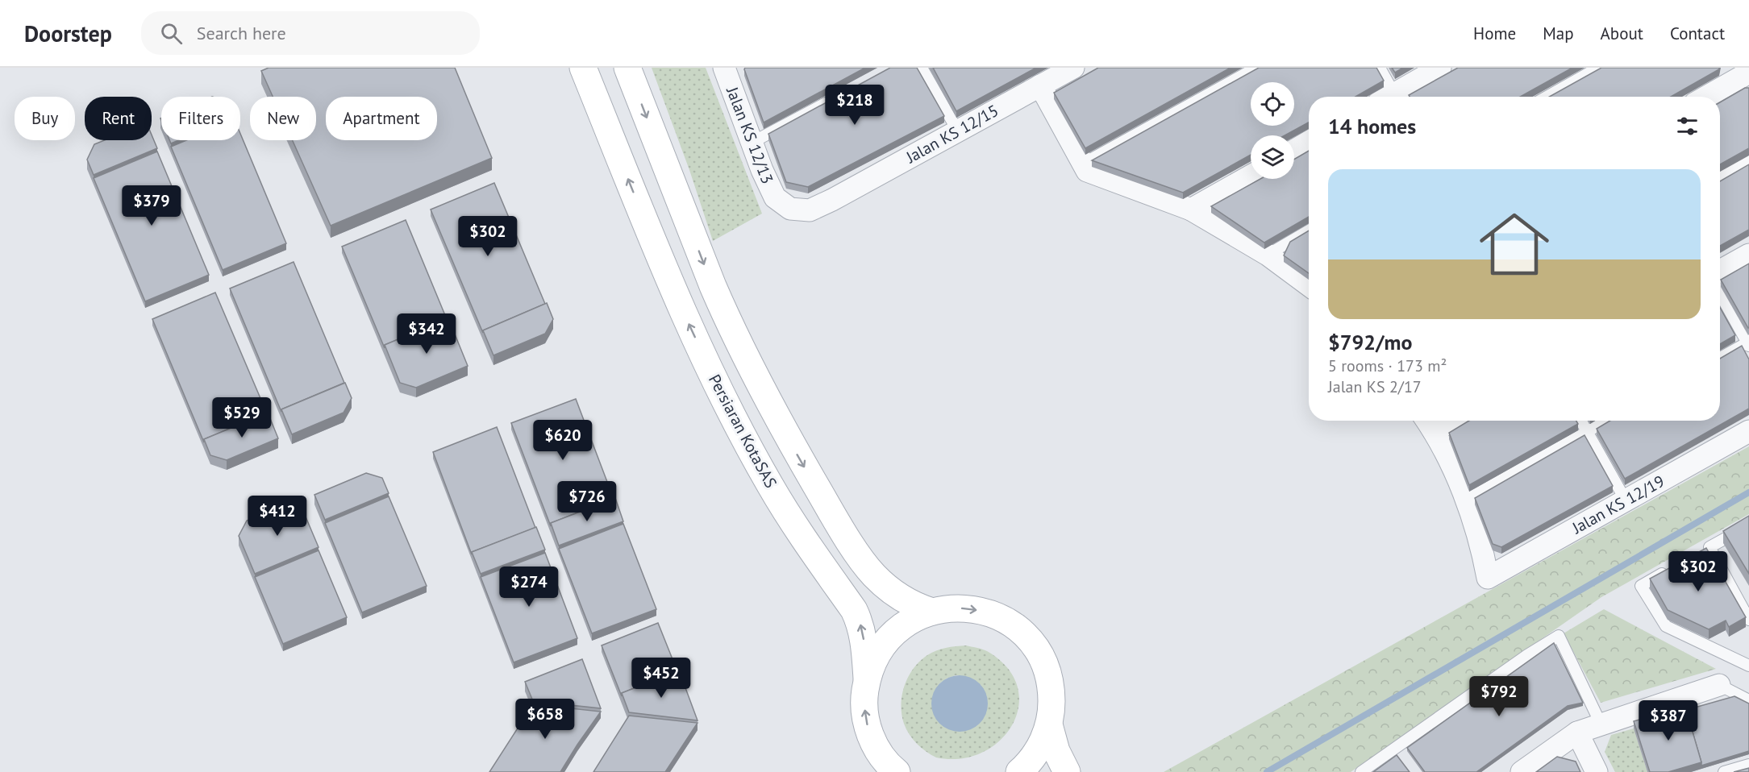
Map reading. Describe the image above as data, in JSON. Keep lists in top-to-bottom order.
{
  "streets": {
    "main road": ["Persiaran KotaSAS"],
    "street": ["Jalan KS 12/15", "Jalan KS 12/13", "Jalan KS 12/19"]
  },
  "crossings": [
    ["Jalan KS 12/15", "Jalan KS 12/13"]
  ],
  "page": {
    "header": "Doorstep",
    "search": "Search here",
    "nav": [
      "Home",
      "Map",
      "About",
      "Contact"
    ],
    "price": [
      "$218",
      "$379",
      "$302",
      "$342",
      "$529",
      "$620",
      "$726",
      "$412",
      "$302",
      "$274",
      "$452",
      "$792",
      "$658",
      "$387"
    ],
    "chip": [
      "Buy",
      "Rent",
      "Filters",
      "New",
      "Apartment"
    ],
    "heading": "14 homes",
    "list": [
      {
        "name": "$792/mo",
        "note": "5 rooms · 173 m² · Jalan KS 2/17"
      }
    ]
  }
}
